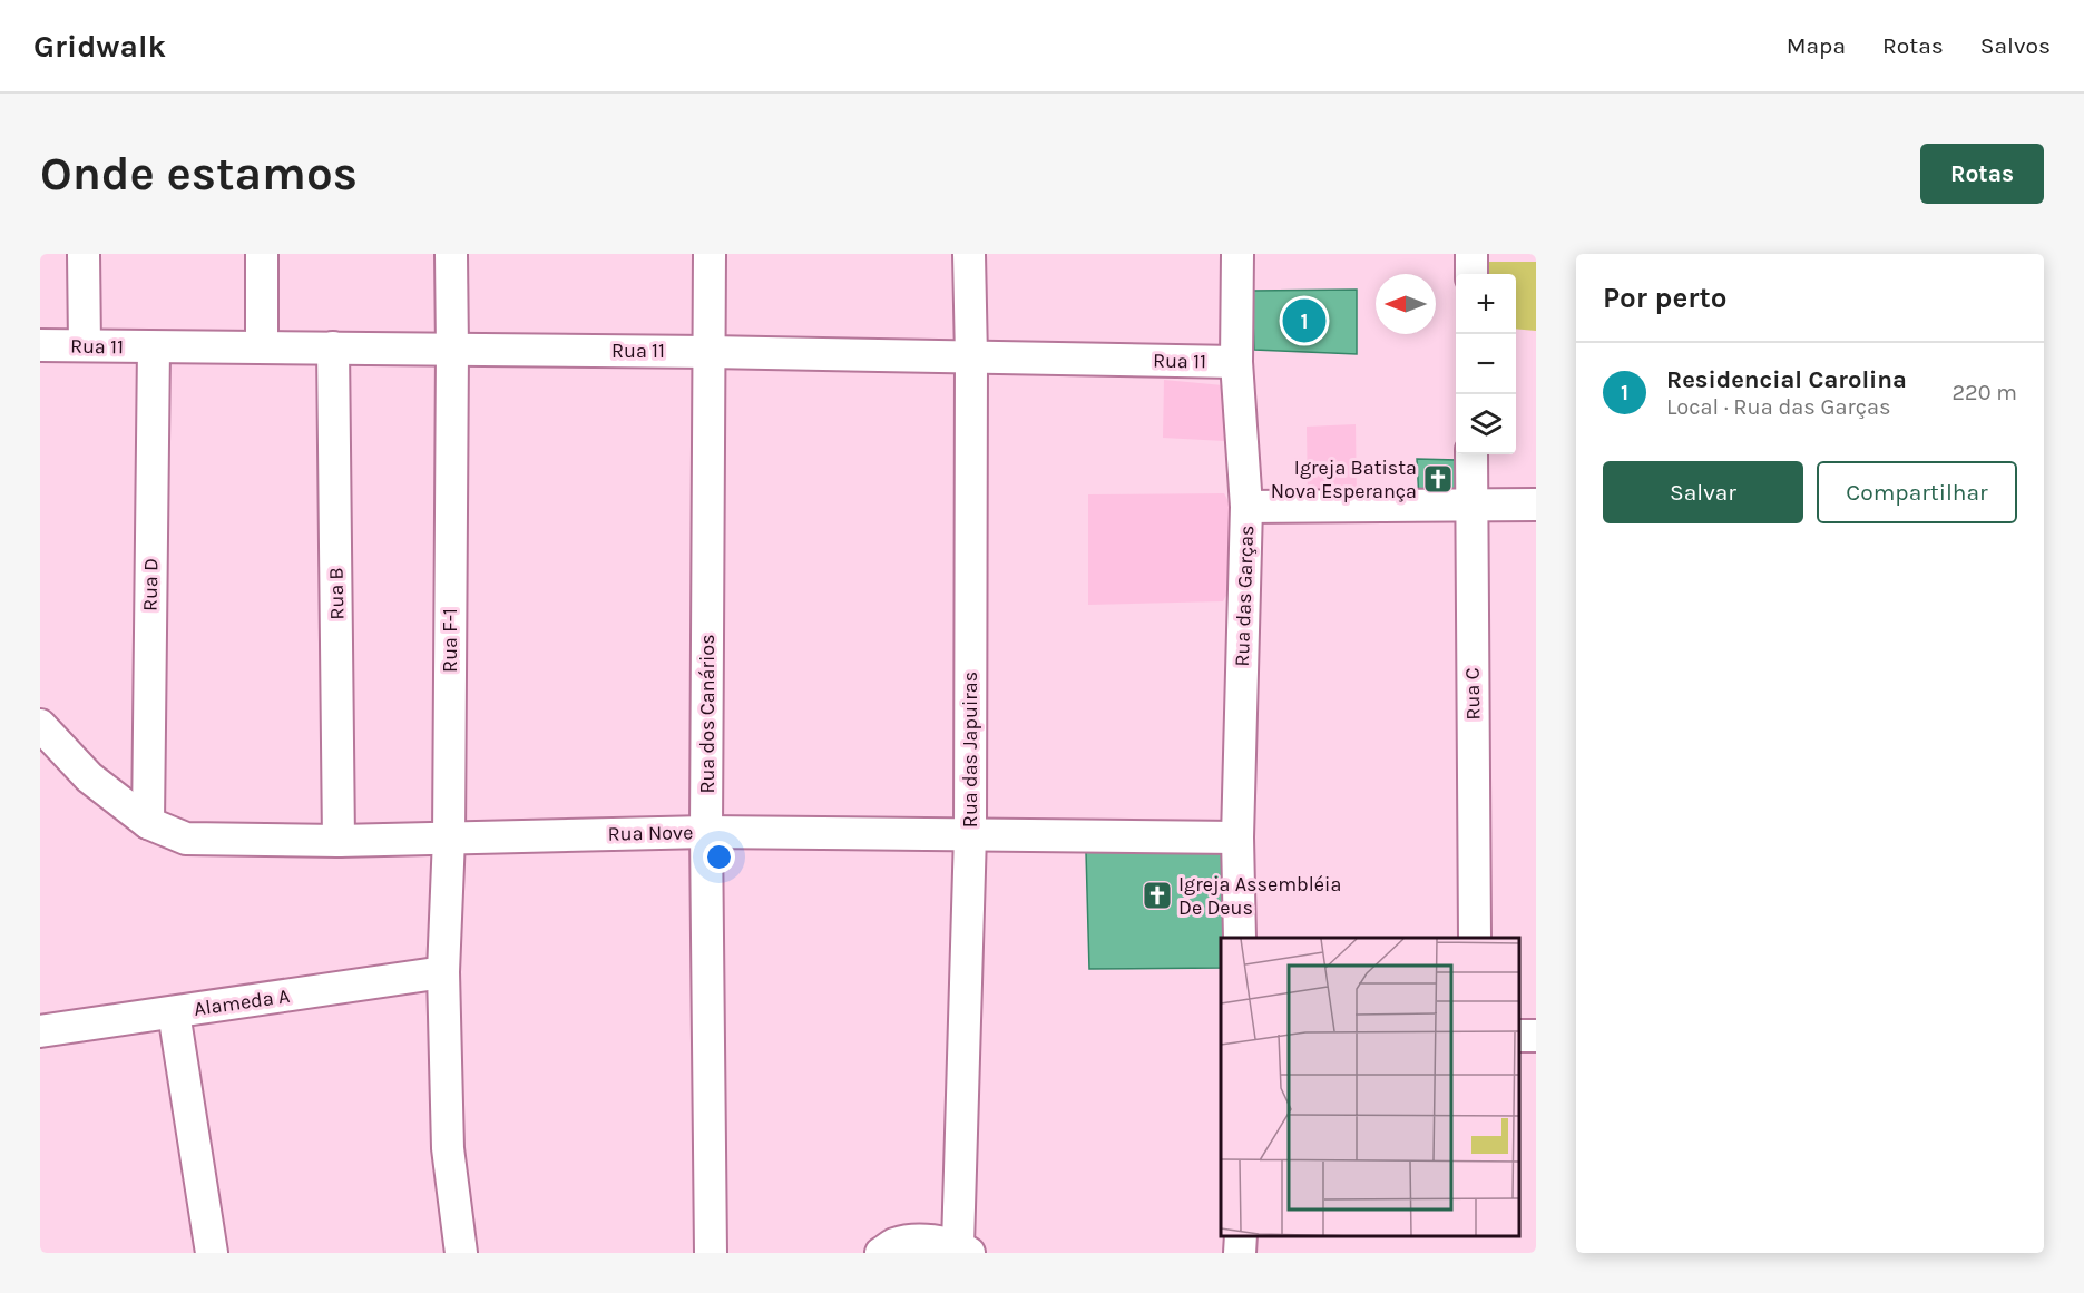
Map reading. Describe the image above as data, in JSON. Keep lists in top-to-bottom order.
{
  "streets": {
    "street": [
      "Rua 11",
      "Rua D",
      "Rua B",
      "Rua das Garças",
      "Rua F-1",
      "Rua C",
      "Rua dos Canários",
      "Rua das Japuiras",
      "Rua Nove",
      "Alameda A"
    ]
  },
  "crossings": [
    ["Rua 11", "Rua D"],
    ["Rua 11", "Rua B"],
    ["Rua 11", "Rua das Garças"],
    ["Rua 11", "Rua F-1"],
    ["Rua 11", "Rua dos Canários"],
    ["Rua 11", "Rua das Japuiras"],
    ["Rua D", "Rua Nove"],
    ["Rua B", "Rua Nove"],
    ["Rua das Garças", "Rua Nove"],
    ["Rua F-1", "Rua Nove"],
    ["Rua F-1", "Alameda A"],
    ["Rua dos Canários", "Rua Nove"],
    ["Rua das Japuiras", "Rua Nove"]
  ],
  "places": {
    "church": ["Igreja Batista Nova Esperança", "Igreja Assembléia De Deus"]
  },
  "north": "left",
  "page": {
    "header": "Gridwalk",
    "nav": ["Mapa", "Rotas", "Salvos"],
    "buttons": [
      "Rotas",
      ["Salvar", "Compartilhar"]
    ],
    "title": "Onde estamos",
    "heading": "Por perto",
    "map_buttons": ["+", "−"],
    "pins": "1",
    "list": [
      {
        "mark": "1",
        "name": "Residencial Carolina",
        "note": "Local · Rua das Garças",
        "value": "220 m"
      }
    ]
  }
}
